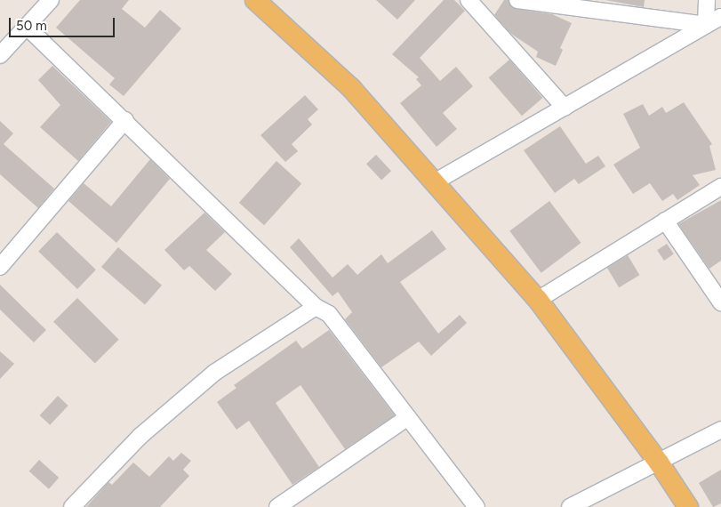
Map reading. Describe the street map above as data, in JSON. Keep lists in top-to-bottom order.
{
  "scale_bar": "50 m"
}
